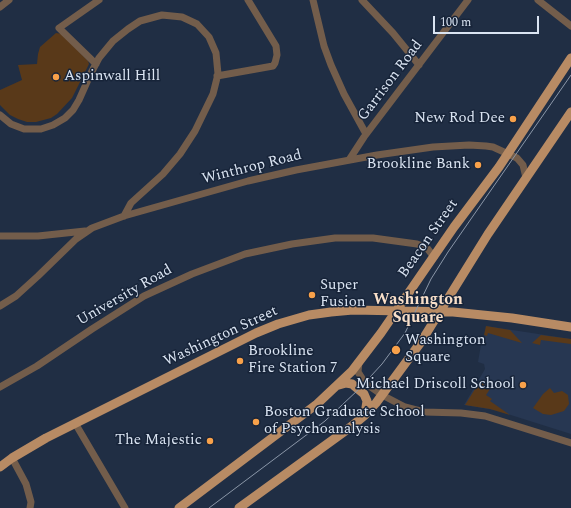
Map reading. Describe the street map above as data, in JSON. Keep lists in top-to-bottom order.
{
  "streets": {
    "main road": ["Beacon Street", "Washington Street"],
    "street": ["Garrison Road", "Winthrop Road", "University Road"]
  },
  "crossings": [
    ["Garrison Road", "Winthrop Road"],
    ["Winthrop Road", "Beacon Street"],
    ["Beacon Street", "University Road"],
    ["Beacon Street", "Washington Street"]
  ],
  "districts": ["Washington Square"],
  "places": [
    "Aspinwall Hill",
    "New Rod Dee",
    "Brookline Bank",
    "Super Fusion",
    "Washington Square",
    "Brookline Fire Station 7",
    "Michael Driscoll School",
    "Boston Graduate School of Psychoanalysis",
    "The Majestic"
  ],
  "scale_bar": "100 m"
}
